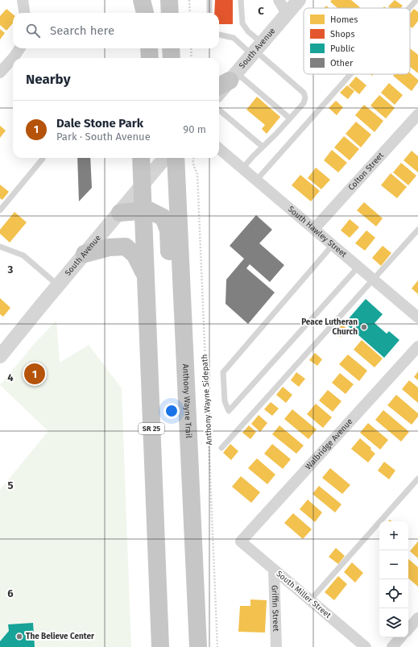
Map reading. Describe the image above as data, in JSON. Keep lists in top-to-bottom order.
{
  "streets": {
    "highway": ["Anthony Wayne Trail", "SR 25"],
    "street": [
      "South Avenue",
      "Colton Street",
      "South Hawley Street",
      "Walbridge Avenue",
      "South Miller Street",
      "Griffin Street"
    ],
    "path": ["Anthony Wayne Sidepath"]
  },
  "crossings": [
    ["South Avenue", "SR 25"],
    ["Colton Street", "South Hawley Street"],
    ["Walbridge Avenue", "South Miller Street"],
    ["South Miller Street", "Griffin Street"]
  ],
  "places": ["Peace Lutheran Church", "The Believe Center"],
  "legend": [
    "Homes",
    "Shops",
    "Public",
    "Other"
  ],
  "page": {
    "search": "Search here",
    "heading": "Nearby",
    "list": [
      {
        "mark": "1",
        "name": "Dale Stone Park",
        "note": "Park · South Avenue",
        "value": "90 m"
      }
    ],
    "pins": "1",
    "map_buttons": ["+", "−"]
  },
  "grid": {
    "columns": ["C"],
    "rows": [
      "3",
      "4",
      "5",
      "6"
    ]
  }
}
